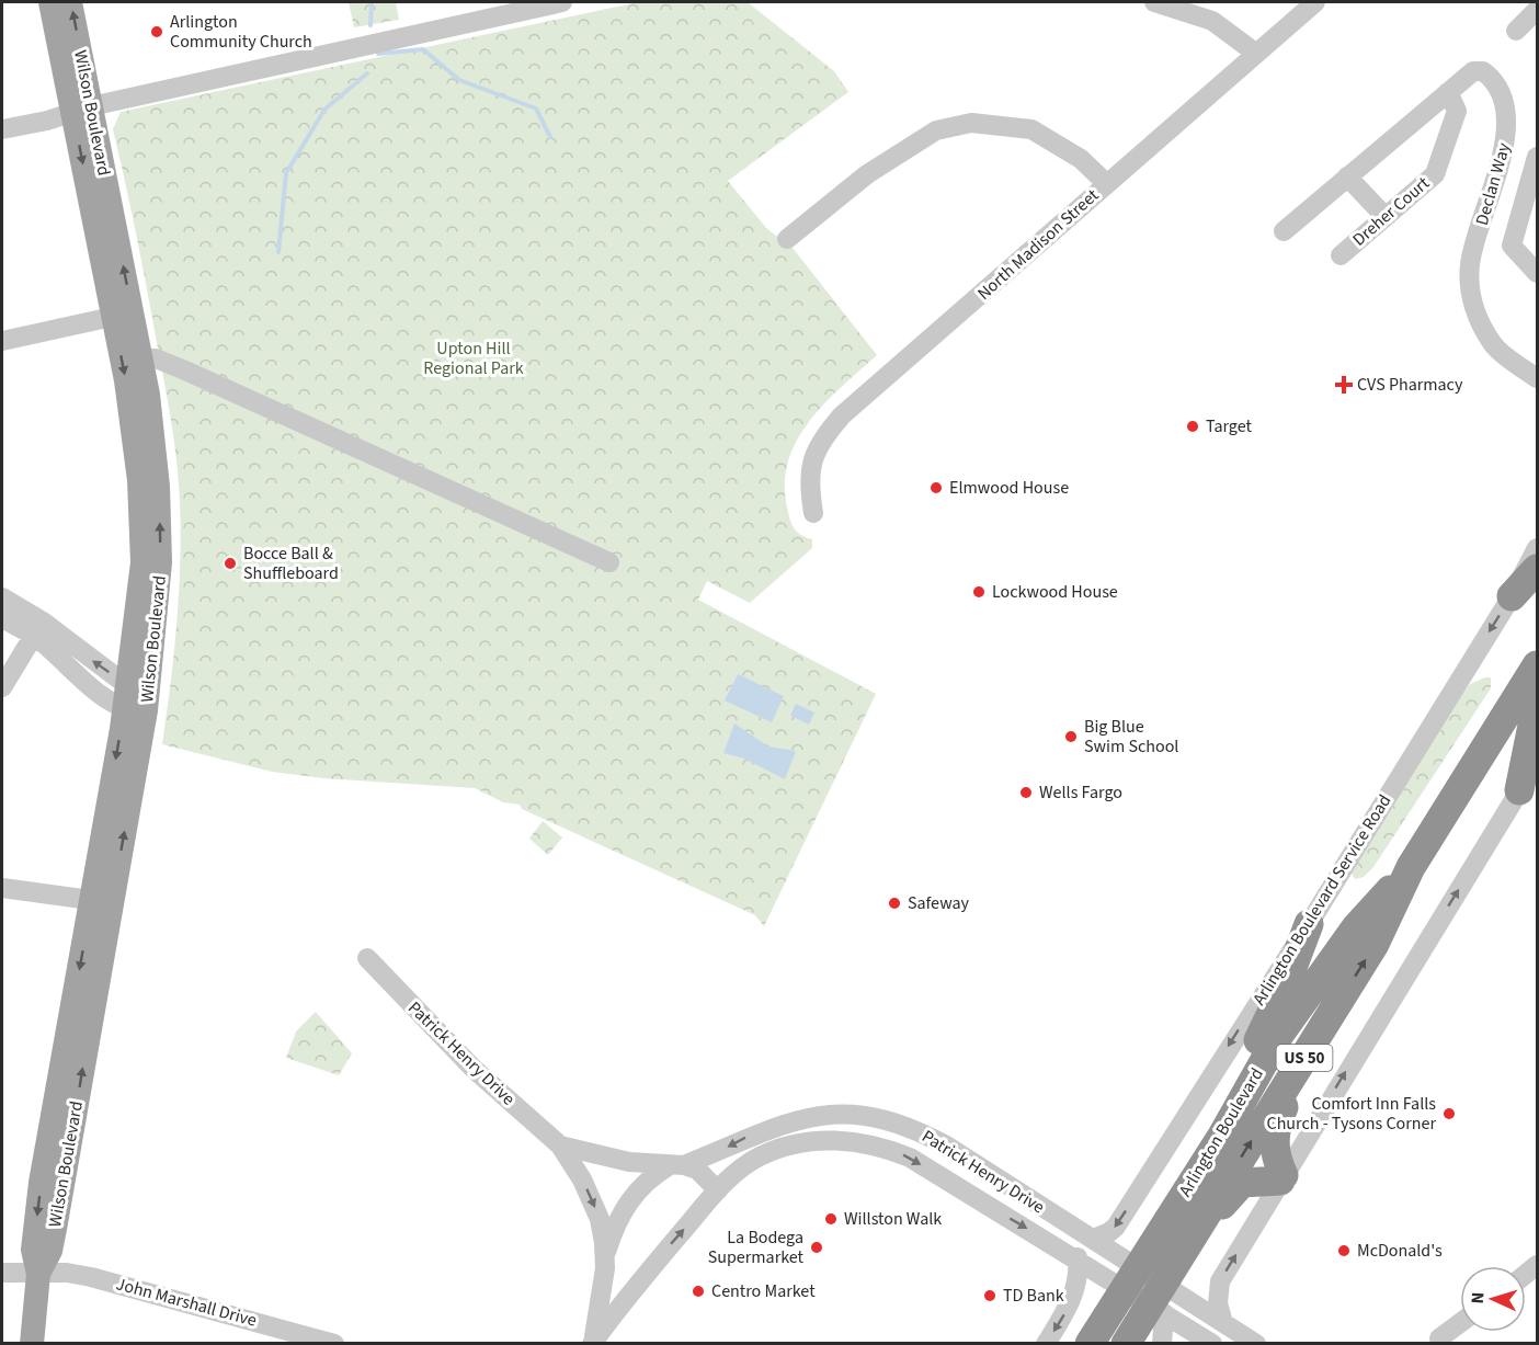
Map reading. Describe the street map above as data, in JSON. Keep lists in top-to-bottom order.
{
  "streets": {
    "highway": ["US 50", "Arlington Boulevard"],
    "main road": ["Wilson Boulevard"],
    "street": [
      "Declan Way",
      "Dreher Court",
      "North Madison Street",
      "Arlington Boulevard Service Road",
      "Patrick Henry Drive",
      "John Marshall Drive"
    ]
  },
  "crossings": [
    ["Wilson Boulevard", "John Marshall Drive"],
    ["Declan Way", "Dreher Court"],
    ["Arlington Boulevard Service Road", "Patrick Henry Drive"],
    ["Patrick Henry Drive", "Arlington Boulevard"]
  ],
  "parks": ["Upton Hill Regional Park"],
  "places": {
    "other": [
      "Arlington Community Church",
      "Target",
      "Elmwood House",
      "Bocce Ball & Shuffleboard",
      "Lockwood House",
      "Big Blue Swim School",
      "Wells Fargo",
      "Safeway",
      "Comfort Inn Falls Church - Tysons Corner",
      "Willston Walk",
      "La Bodega Supermarket",
      "McDonald's",
      "Centro Market",
      "TD Bank"
    ],
    "health": ["CVS Pharmacy"]
  },
  "north": "left"
}
